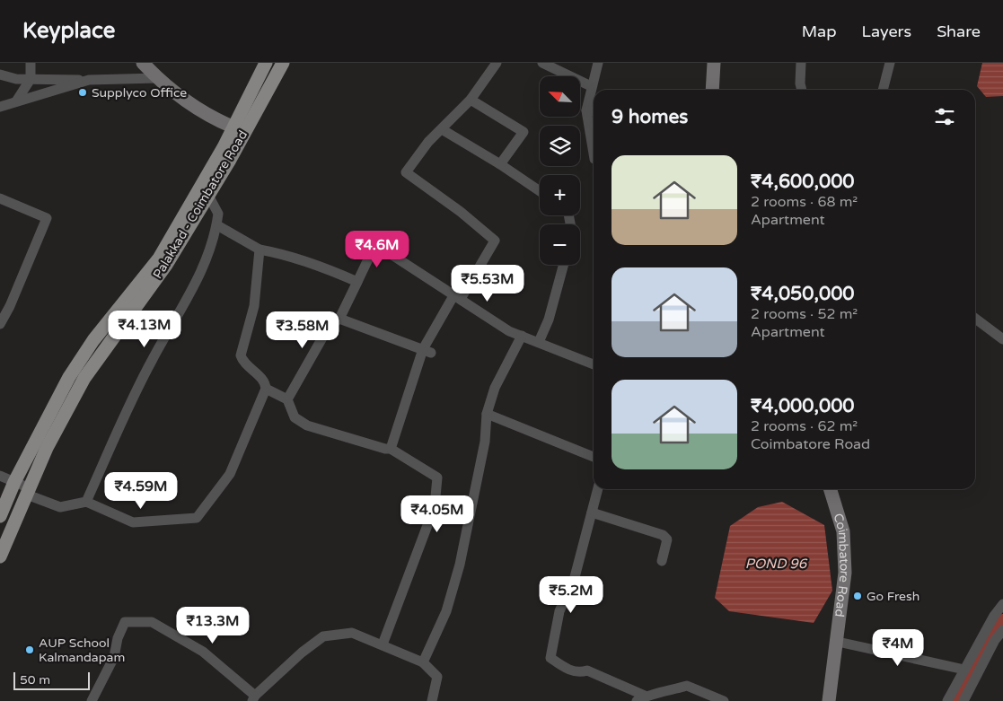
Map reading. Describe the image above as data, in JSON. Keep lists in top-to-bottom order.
{
  "streets": {
    "main road": ["Palakkad - Coimbatore Road", "Coimbatore Road"]
  },
  "water": ["POND 96"],
  "places": ["Supplyco Office", "Go Fresh", "AUP School Kalmandapam"],
  "scale_bar": "50 m",
  "north": "top left",
  "page": {
    "header": "Keyplace",
    "nav": ["Map", "Layers", "Share"],
    "map_buttons": ["+", "−"],
    "heading": "9 homes",
    "list": [
      {
        "name": "₹4,600,000",
        "note": "2 rooms · 68 m² · Apartment"
      },
      {
        "name": "₹4,050,000",
        "note": "2 rooms · 52 m² · Apartment"
      },
      {
        "name": "₹4,000,000",
        "note": "2 rooms · 62 m² · Coimbatore Road"
      }
    ],
    "price": [
      "₹4.6M",
      "₹5.53M",
      "₹4.13M",
      "₹3.58M",
      "₹4.59M",
      "₹4.05M",
      "₹5.2M",
      "₹13.3M",
      "₹4M"
    ],
    "scale": "50 m"
  }
}
